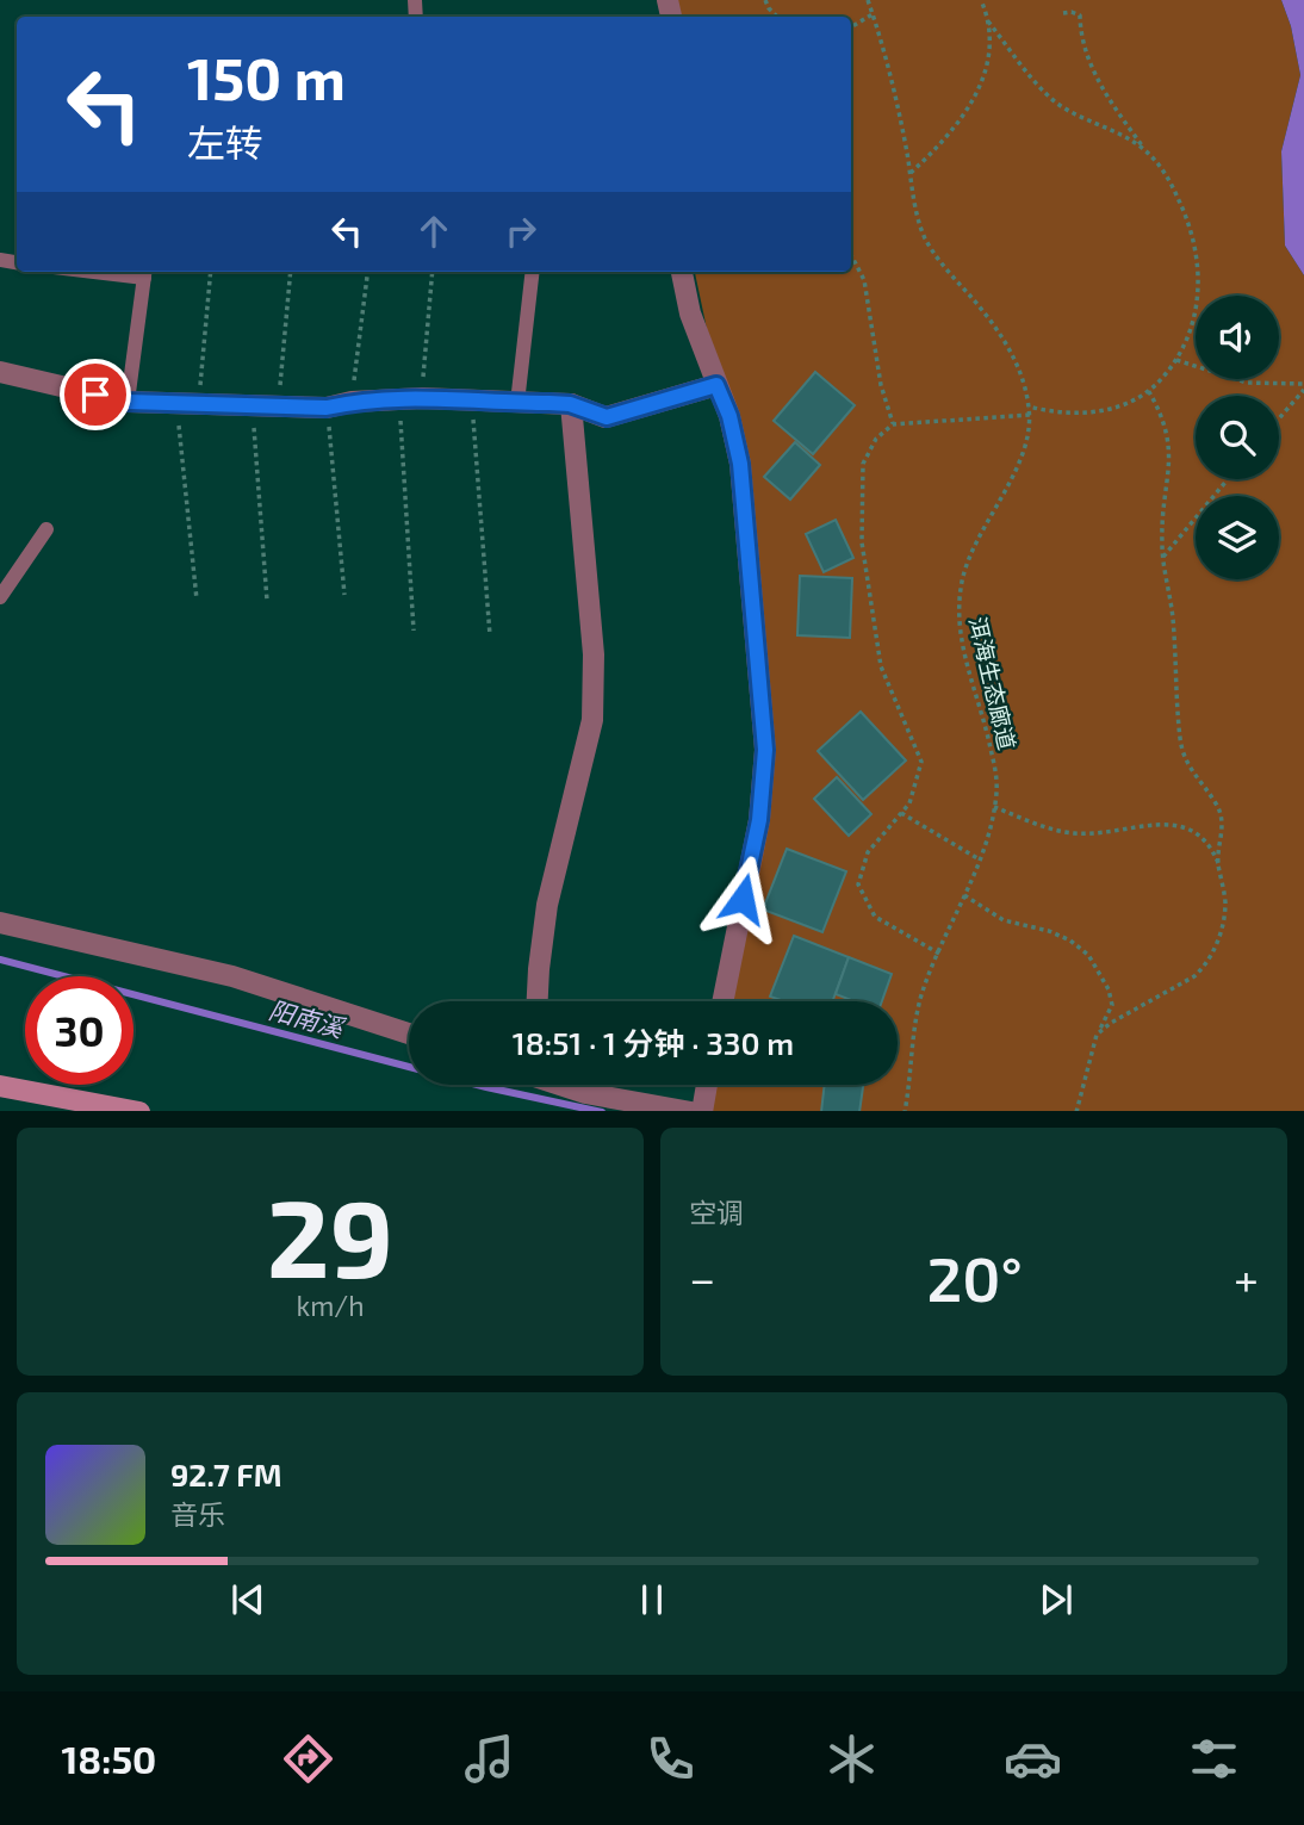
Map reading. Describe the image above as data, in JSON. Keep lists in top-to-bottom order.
{
  "streets": {
    "path": ["洱海生态廊道"]
  },
  "water": ["阳南溪"],
  "page": {
    "turn": ["150 m", "左转"],
    "limit": "30",
    "trip": "18:51 · 1 分钟 · 330 m",
    "tile": [
      ["29", "km/h"],
      "空调"
    ],
    "heat": ["−", "20°", "+"],
    "song": ["92.7 FM", "音乐"],
    "tabs": "18:50"
  }
}
